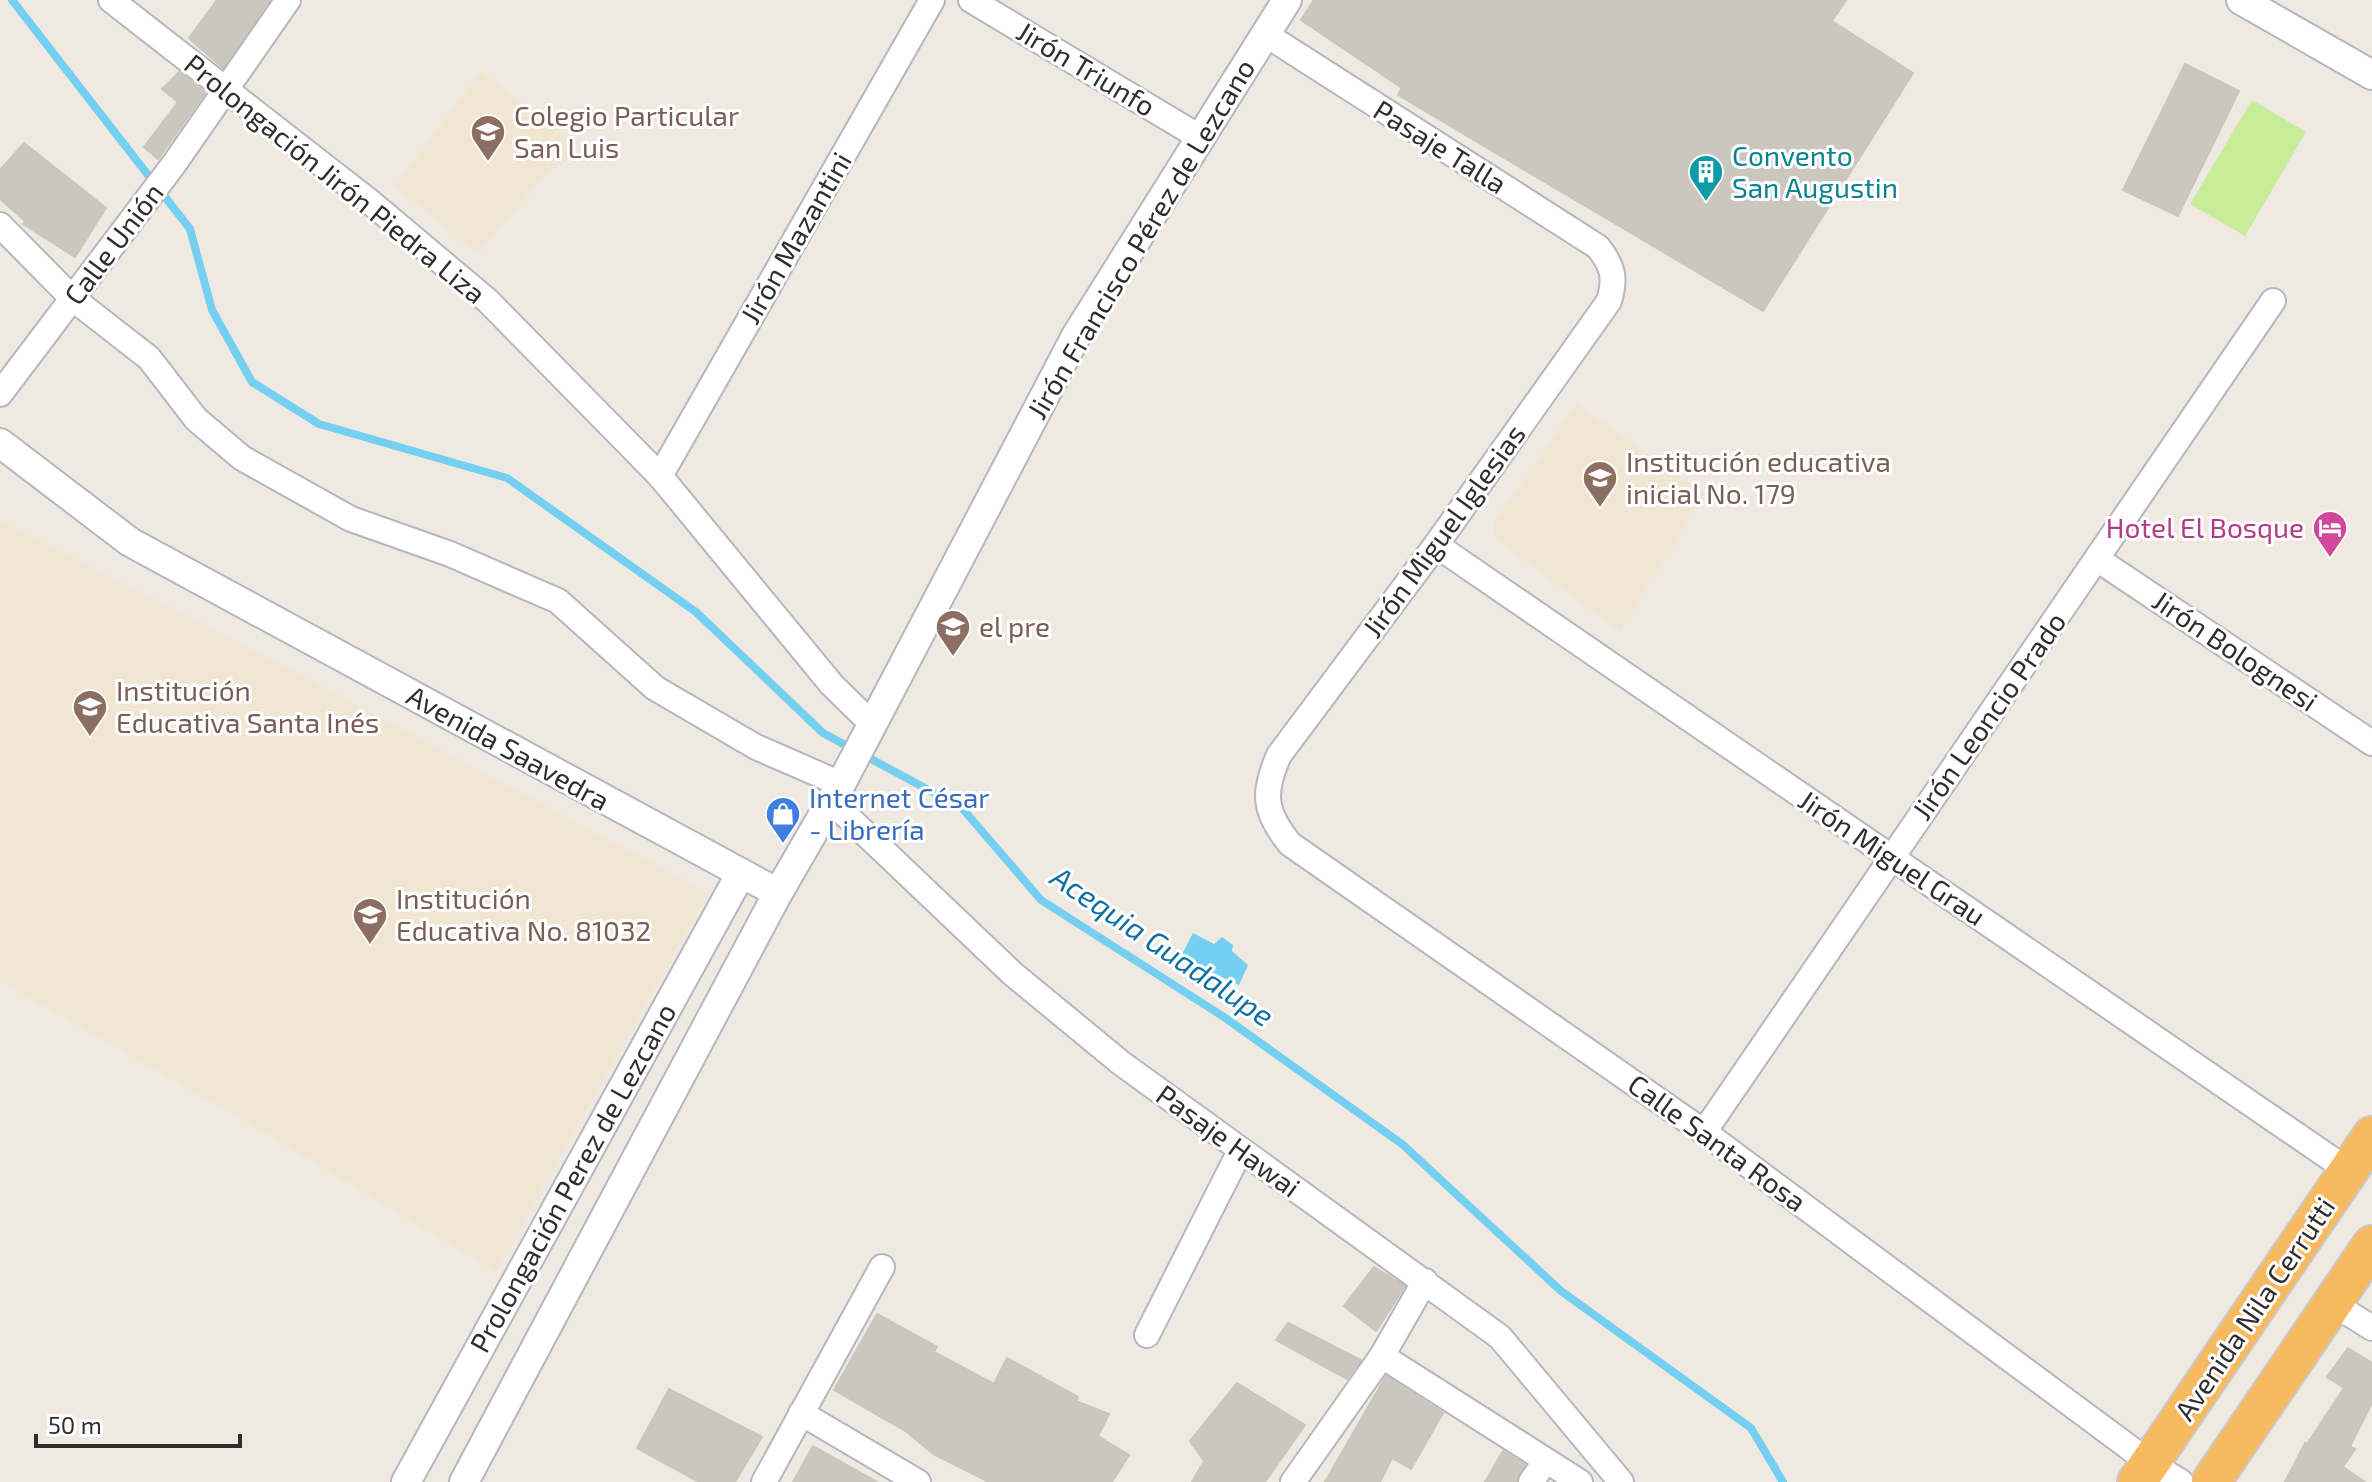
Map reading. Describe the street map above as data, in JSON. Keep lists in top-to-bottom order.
{
  "streets": {
    "highway": ["Avenida Nila Cerrutti"],
    "street": [
      "Jirón Triunfo",
      "Pasaje Talla",
      "Prolongación Jirón Piedra Liza",
      "Jirón Mazantini",
      "Jirón Francisco Pérez de Lezcano",
      "Calle Unión",
      "Jirón Miguel Iglesias",
      "Jirón Bolognesi",
      "Jirón Leoncio Prado",
      "Avenida Saavedra",
      "Jirón Miguel Grau",
      "Pasaje Hawai",
      "Calle Santa Rosa",
      "Prolongación Perez de Lezcano"
    ]
  },
  "crossings": [
    ["Jirón Triunfo", "Jirón Francisco Pérez de Lezcano"],
    ["Pasaje Talla", "Jirón Francisco Pérez de Lezcano"],
    ["Pasaje Talla", "Jirón Miguel Iglesias"],
    ["Prolongación Jirón Piedra Liza", "Jirón Mazantini"],
    ["Prolongación Jirón Piedra Liza", "Jirón Francisco Pérez de Lezcano"],
    ["Prolongación Jirón Piedra Liza", "Calle Unión"],
    ["Jirón Francisco Pérez de Lezcano", "Pasaje Hawai"],
    ["Jirón Francisco Pérez de Lezcano", "Prolongación Perez de Lezcano"],
    ["Jirón Miguel Iglesias", "Jirón Miguel Grau"],
    ["Jirón Miguel Iglesias", "Calle Santa Rosa"],
    ["Jirón Bolognesi", "Jirón Leoncio Prado"],
    ["Jirón Leoncio Prado", "Jirón Miguel Grau"],
    ["Jirón Leoncio Prado", "Calle Santa Rosa"],
    ["Avenida Saavedra", "Prolongación Perez de Lezcano"],
    ["Jirón Miguel Grau", "Avenida Nila Cerrutti"],
    ["Pasaje Hawai", "Prolongación Perez de Lezcano"],
    ["Calle Santa Rosa", "Avenida Nila Cerrutti"]
  ],
  "water": ["Acequia Guadalupe"],
  "places": {
    "school or university": [
      "Colegio Particular San Luis",
      "Institución educativa inicial No. 179",
      "el pre",
      "Institución Educativa Santa Inés",
      "Institución Educativa No. 81032"
    ],
    "building": ["Convento San Augustin"],
    "hotel": ["Hotel El Bosque"],
    "shop": ["Internet César - Librería"]
  },
  "scale_bar": "50 m"
}
